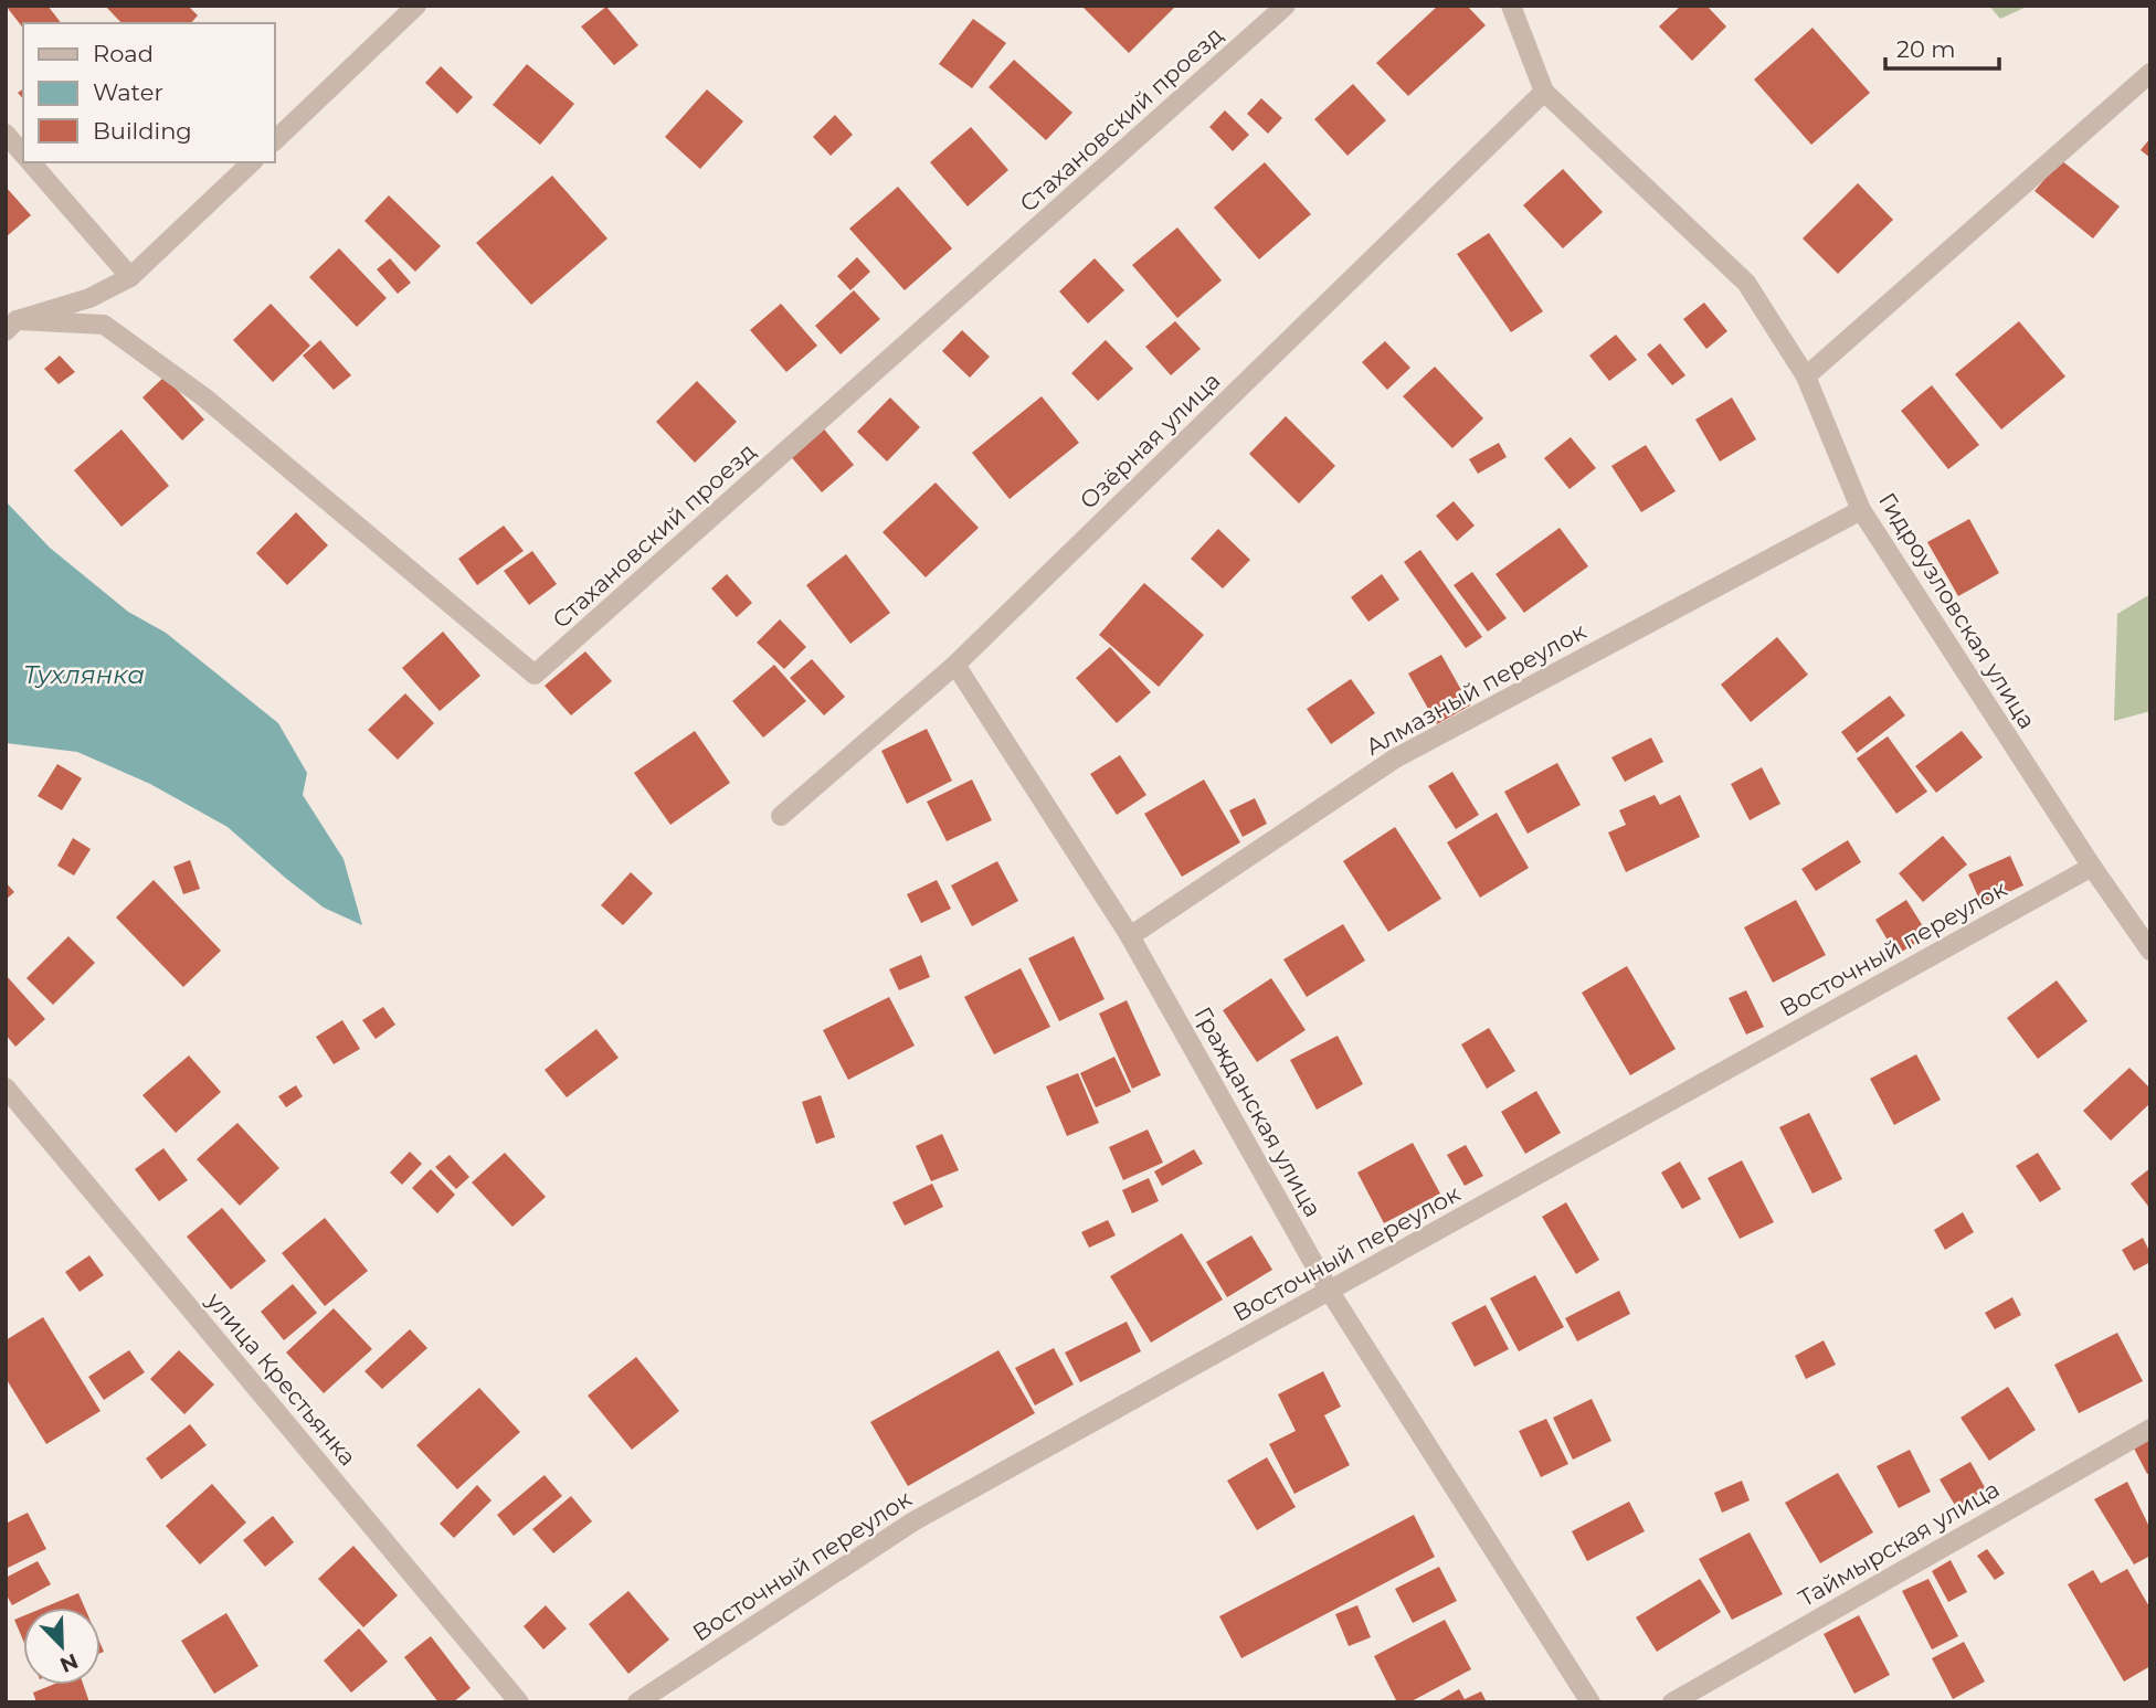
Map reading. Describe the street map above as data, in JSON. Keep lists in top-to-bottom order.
{
  "streets": {
    "street": [
      "Стахановский проезд",
      "Озёрная улица",
      "Гидроузловская улица",
      "Алмазный переулок",
      "Восточный переулок",
      "Гражданская улица",
      "улица Крестьянка",
      "Таймырская улица"
    ]
  },
  "crossings": [
    ["Озёрная улица", "Гидроузловская улица"],
    ["Озёрная улица", "Гражданская улица"],
    ["Гидроузловская улица", "Алмазный переулок"],
    ["Гидроузловская улица", "Восточный переулок"],
    ["Алмазный переулок", "Гражданская улица"],
    ["Восточный переулок", "Гражданская улица"]
  ],
  "water": ["Тухлянка"],
  "legend": ["Road", "Water", "Building"],
  "scale_bar": "20 m",
  "north": "bottom right"
}
